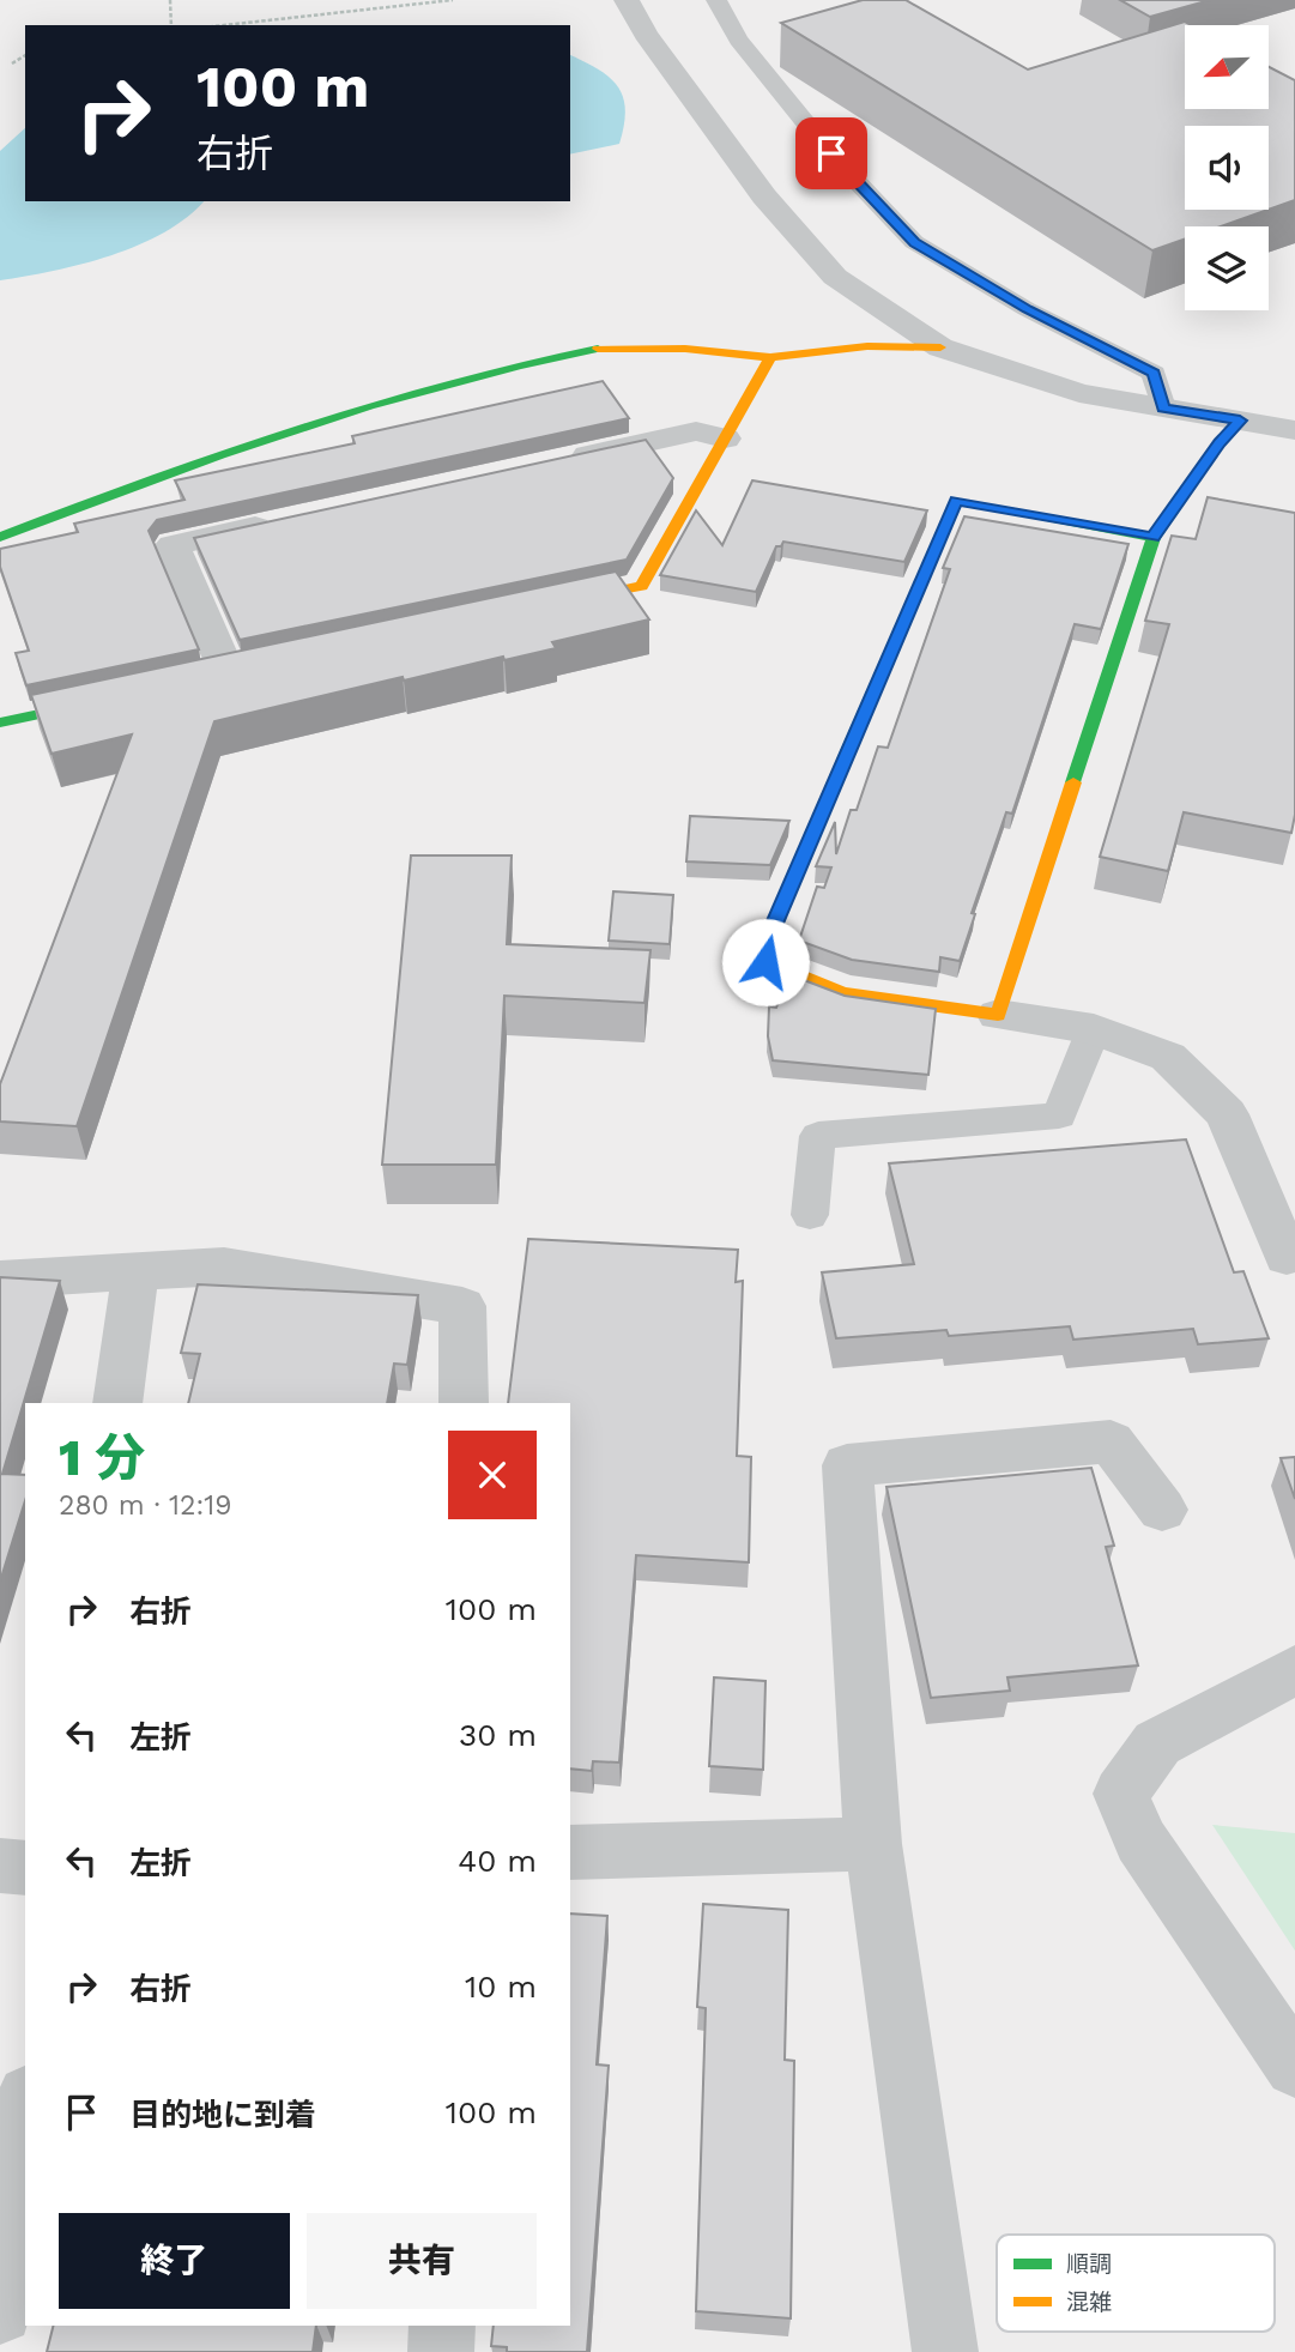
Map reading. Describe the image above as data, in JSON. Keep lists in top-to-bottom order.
{
  "legend": ["順調", "混雑"],
  "north": "bottom left",
  "page": {
    "turn": ["100 m", "右折"],
    "heading": ["1 分", "280 m · 12:19"],
    "list": [
      {
        "name": "右折",
        "value": "100 m"
      },
      {
        "name": "左折",
        "value": "30 m"
      },
      {
        "name": "左折",
        "value": "40 m"
      },
      {
        "name": "右折",
        "value": "10 m"
      },
      {
        "name": "目的地に到着",
        "value": "100 m"
      }
    ],
    "buttons": ["終了", "共有"]
  }
}
